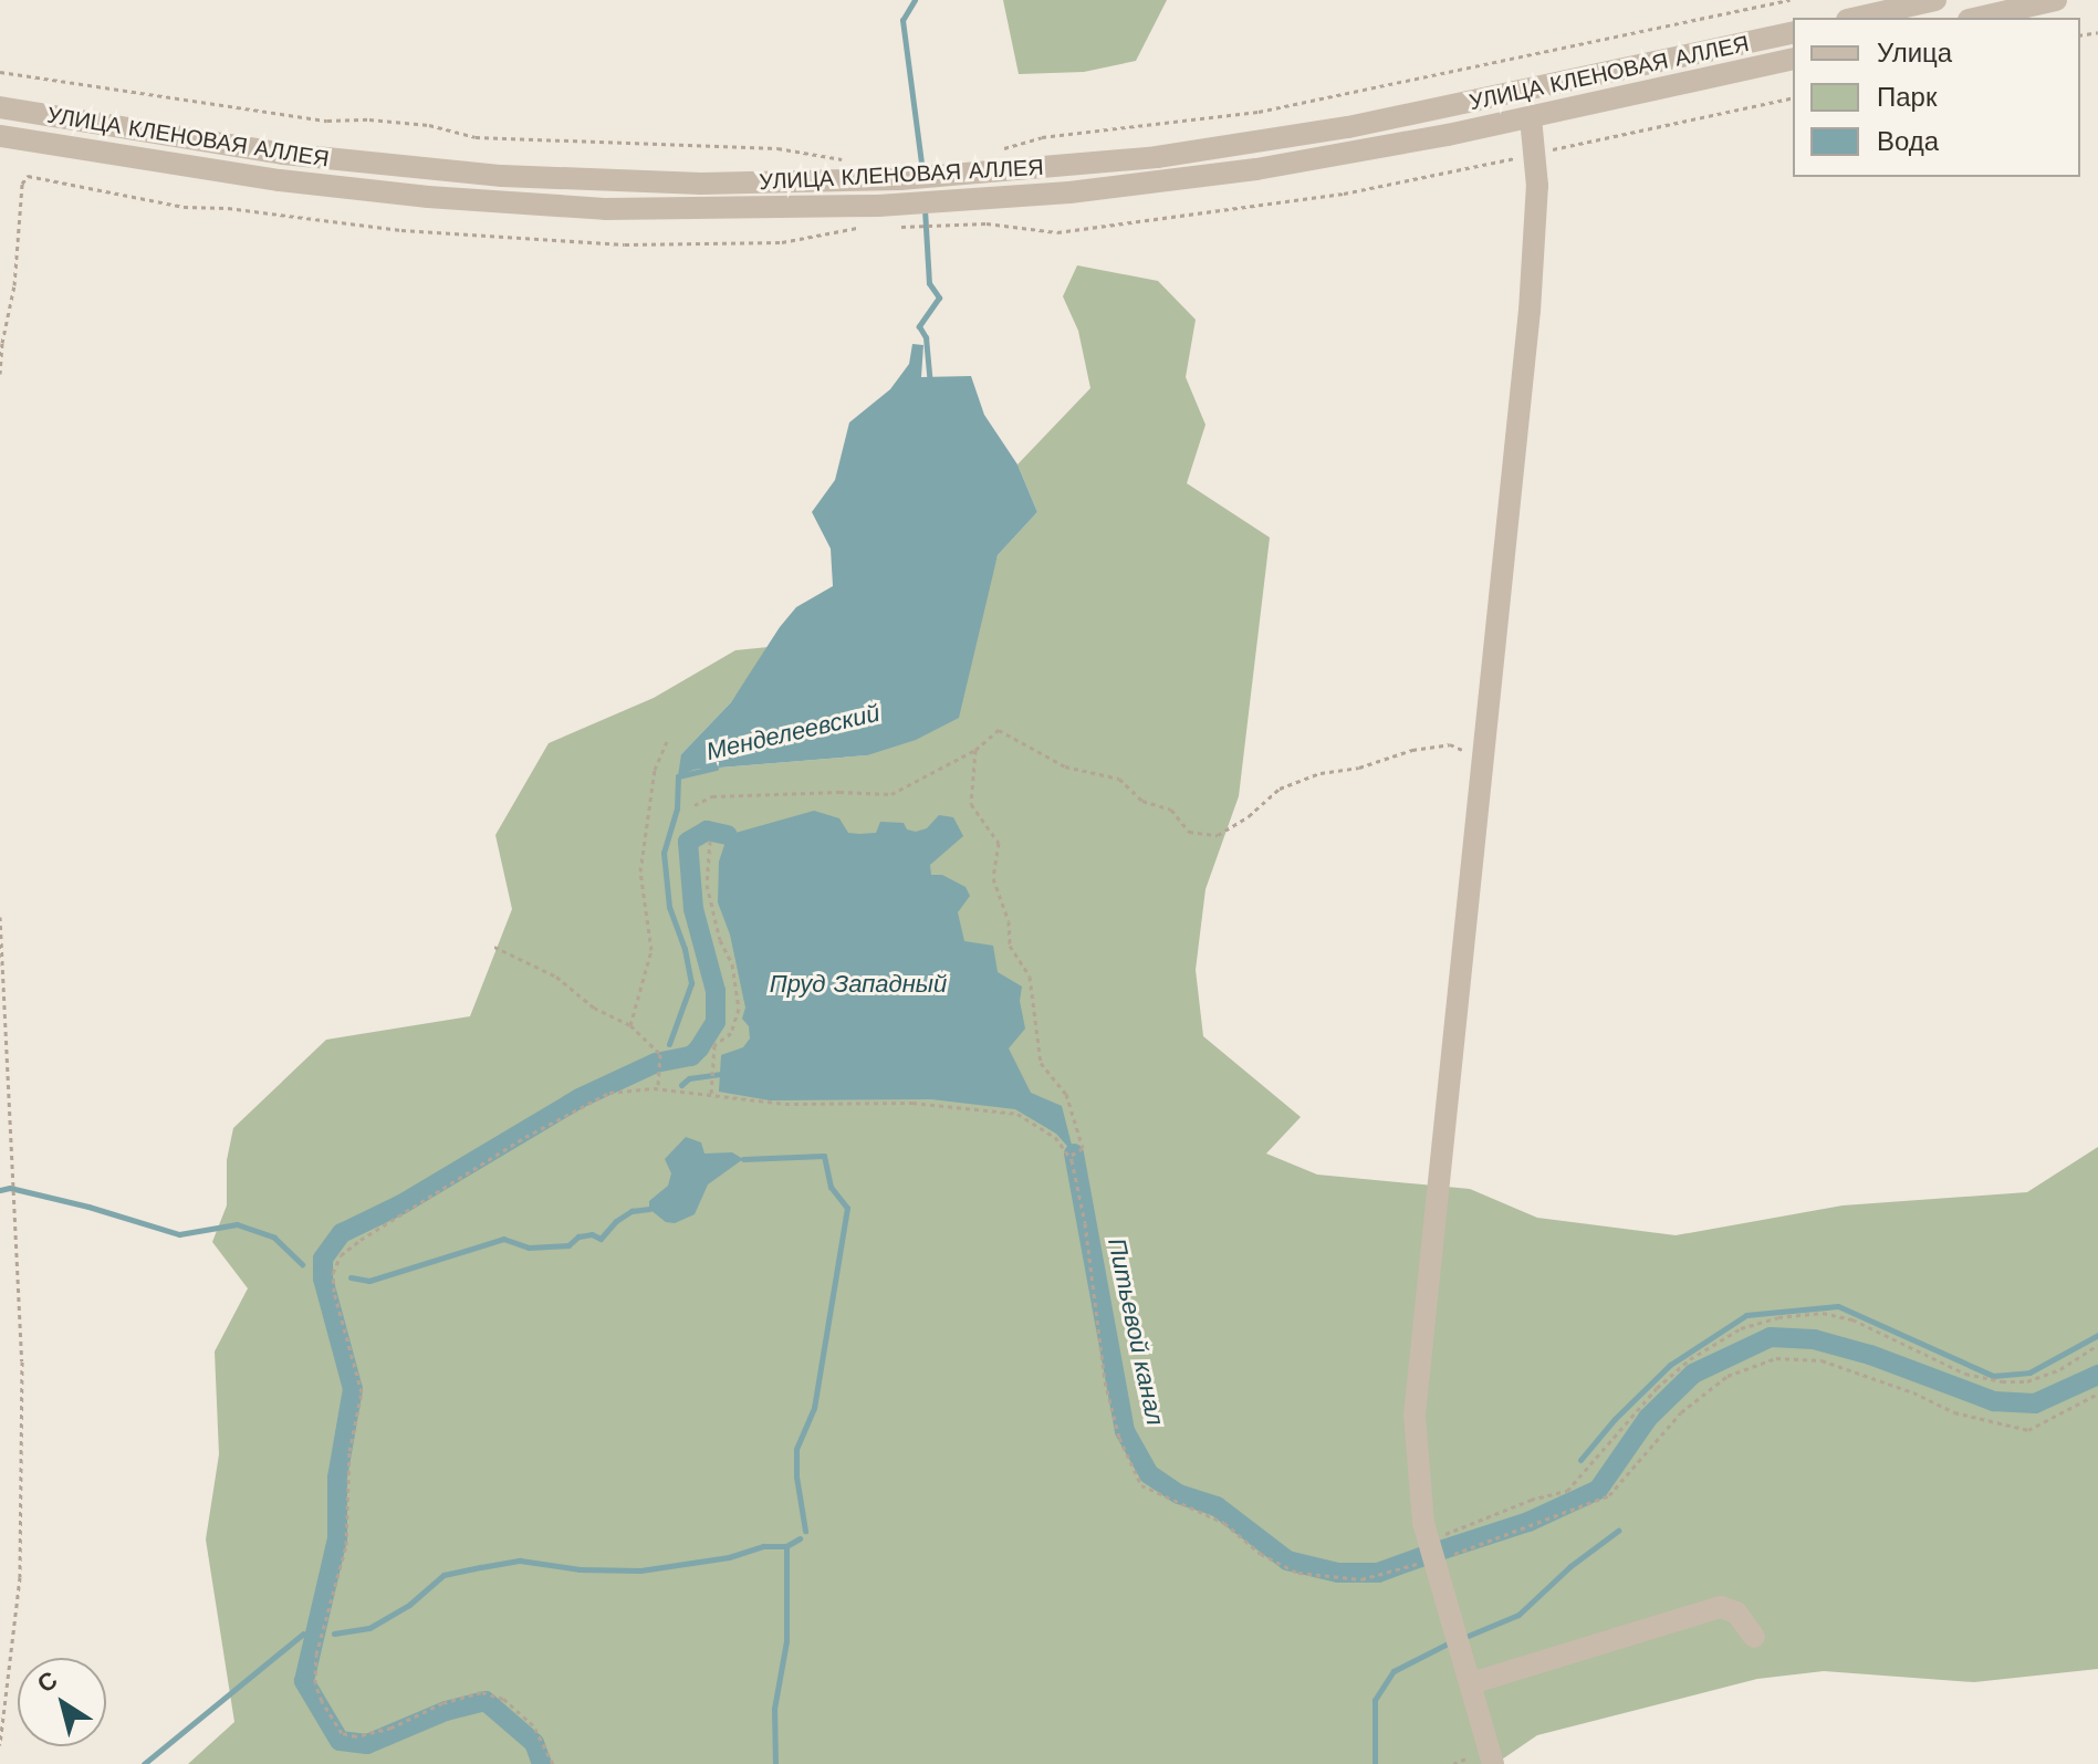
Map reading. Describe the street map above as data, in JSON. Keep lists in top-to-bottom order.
{
  "streets": {
    "street": ["УЛИЦА КЛЕНОВАЯ АЛЛЕЯ"]
  },
  "water": ["Менделеевский", "Пруд Западный", "Питьевой канал"],
  "legend": ["Улица", "Парк", "Вода"],
  "north": "top left"
}
